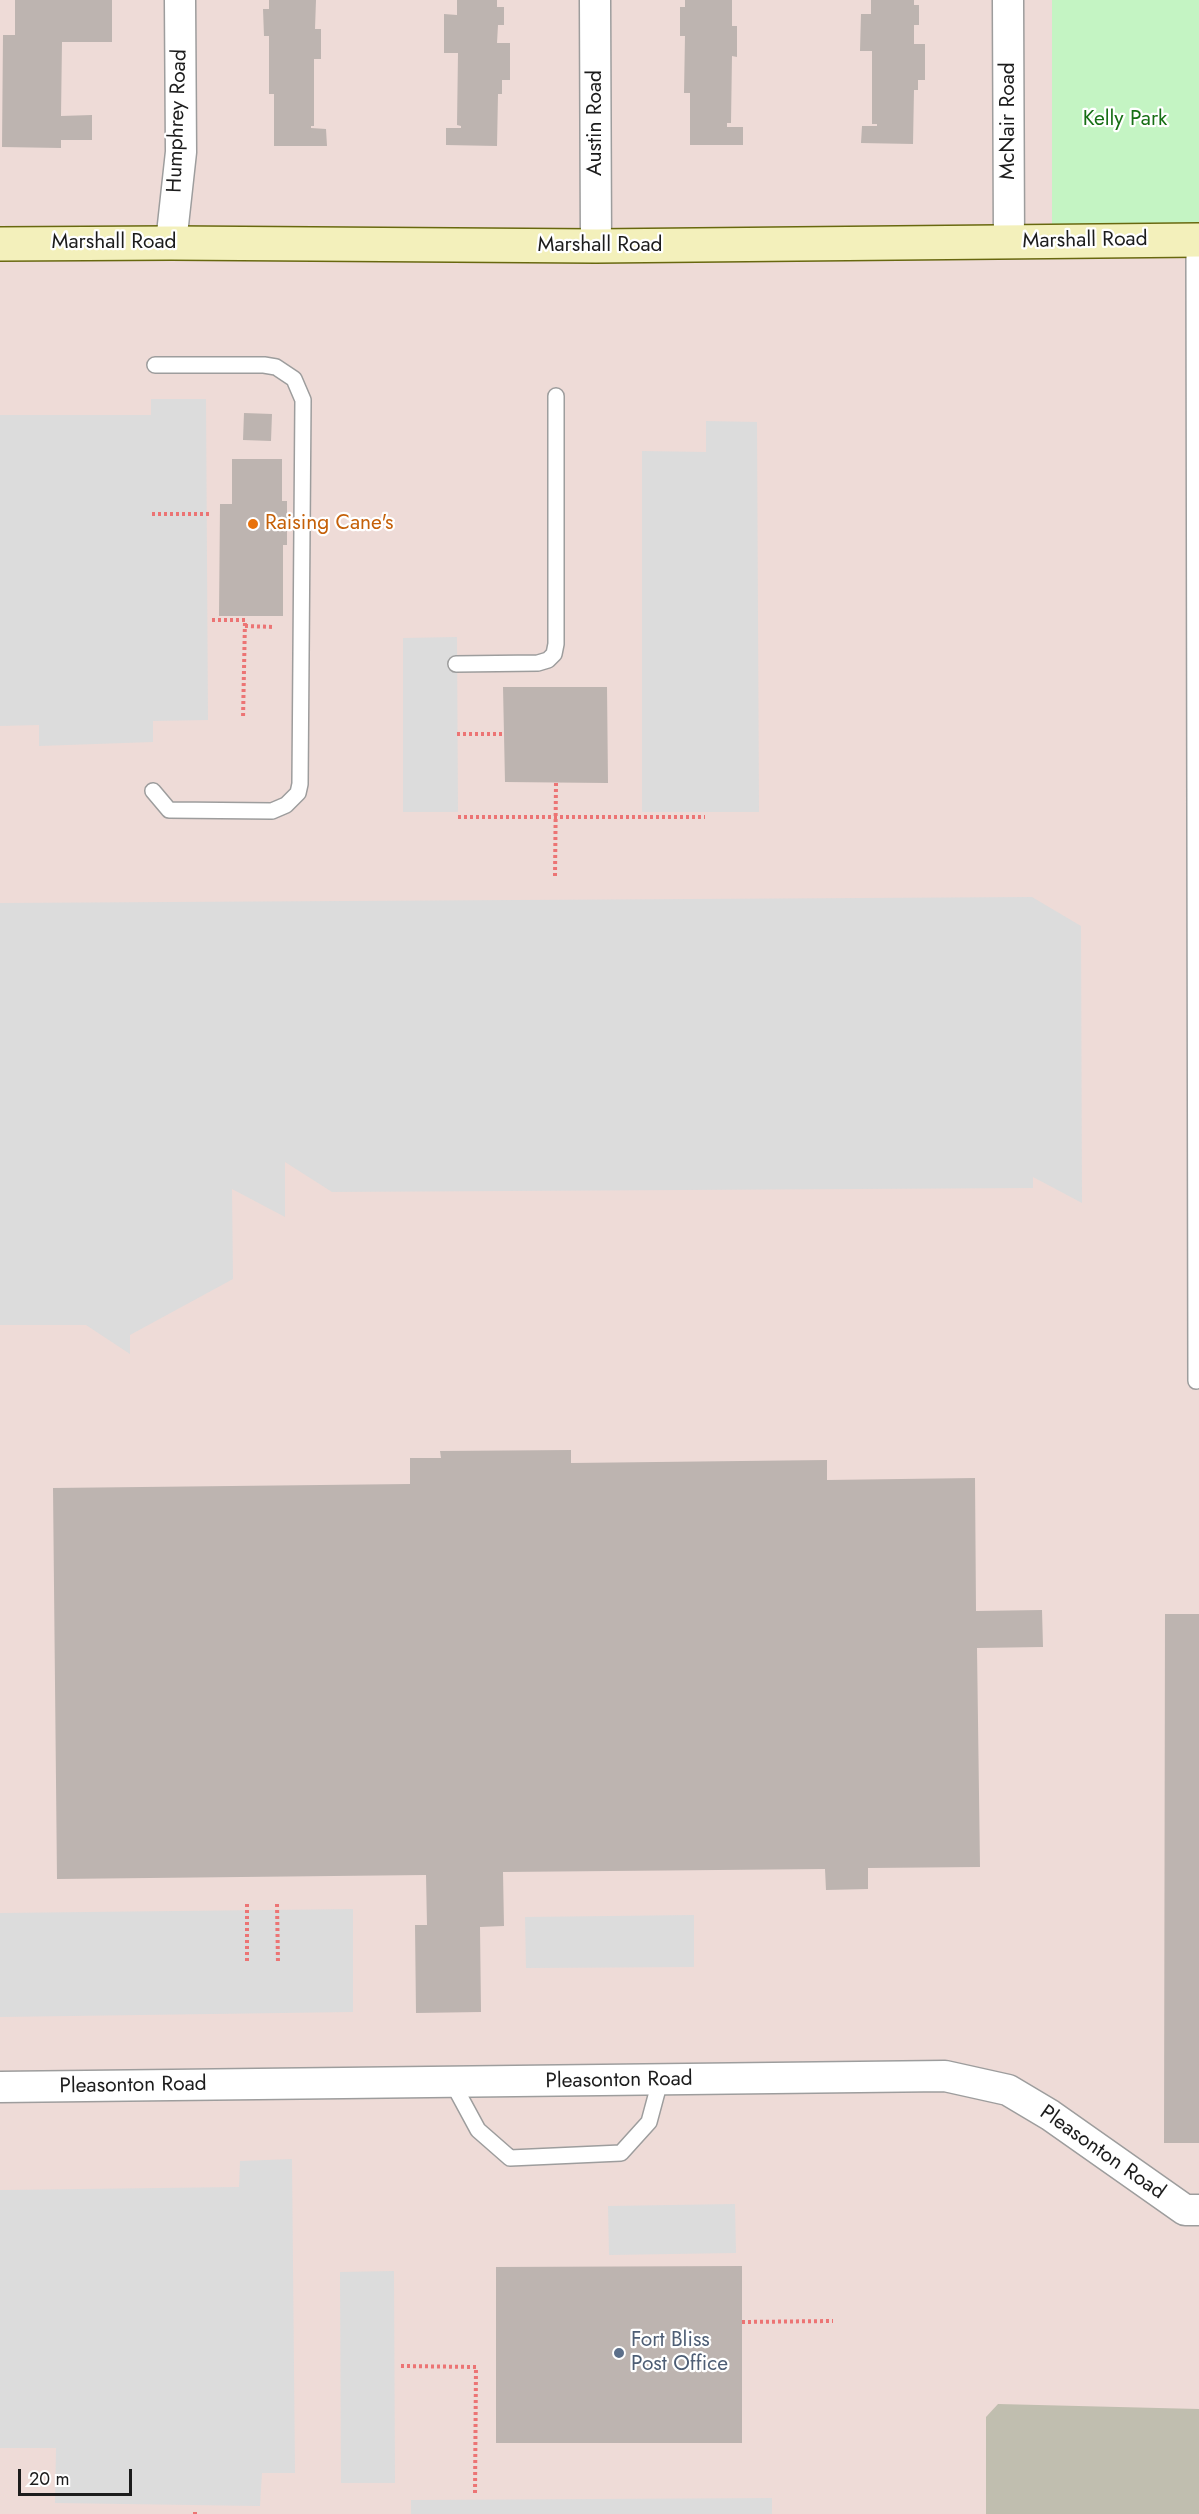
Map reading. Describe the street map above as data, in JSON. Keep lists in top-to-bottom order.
{
  "streets": {
    "street": [
      "Humphrey Road",
      "McNair Road",
      "Austin Road",
      "Marshall Road",
      "Pleasonton Road"
    ]
  },
  "crossings": [
    ["Humphrey Road", "Marshall Road"],
    ["McNair Road", "Marshall Road"],
    ["Austin Road", "Marshall Road"]
  ],
  "parks": ["Kelly Park"],
  "places": ["Raising Cane's", "Fort Bliss Post Office"],
  "scale_bar": "20 m"
}
